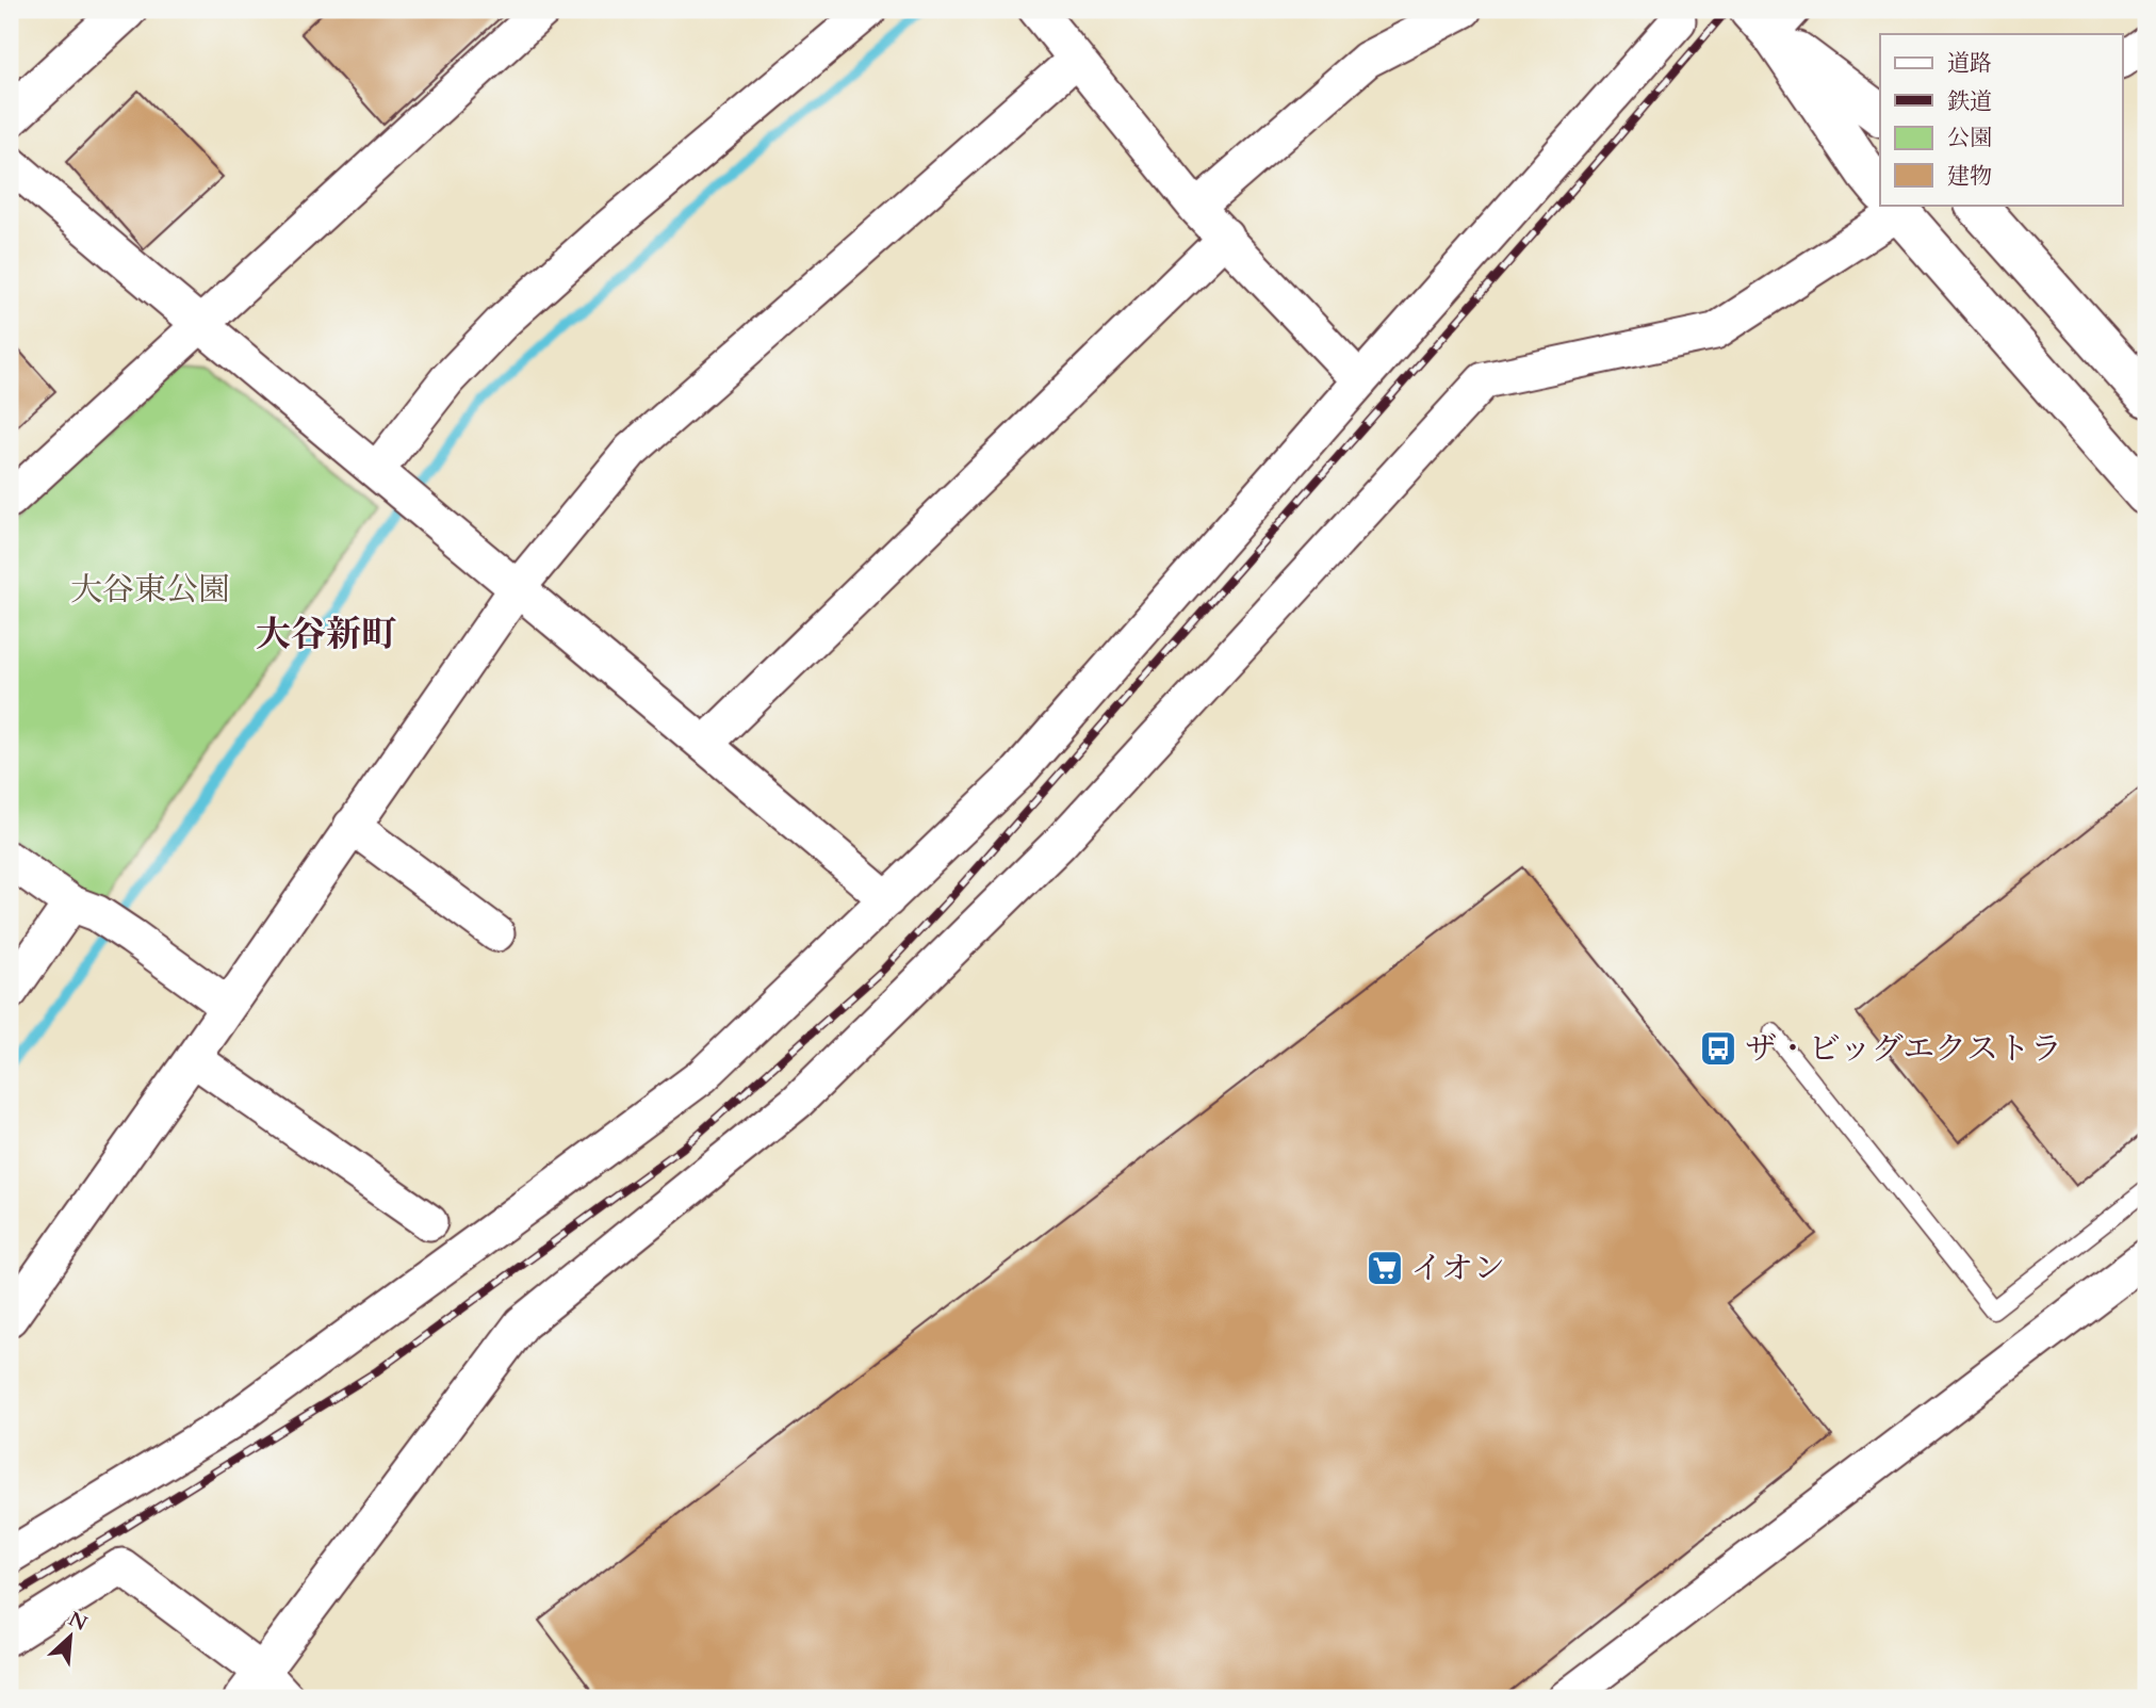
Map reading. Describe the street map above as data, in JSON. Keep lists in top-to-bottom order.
{
  "districts": ["大谷新町"],
  "parks": ["大谷東公園"],
  "places": {
    "bus stop": ["ザ・ビッグエクストラ"],
    "supermarket": ["イオン"]
  },
  "legend": [
    "道路",
    "鉄道",
    "公園",
    "建物"
  ],
  "north": "top right"
}
